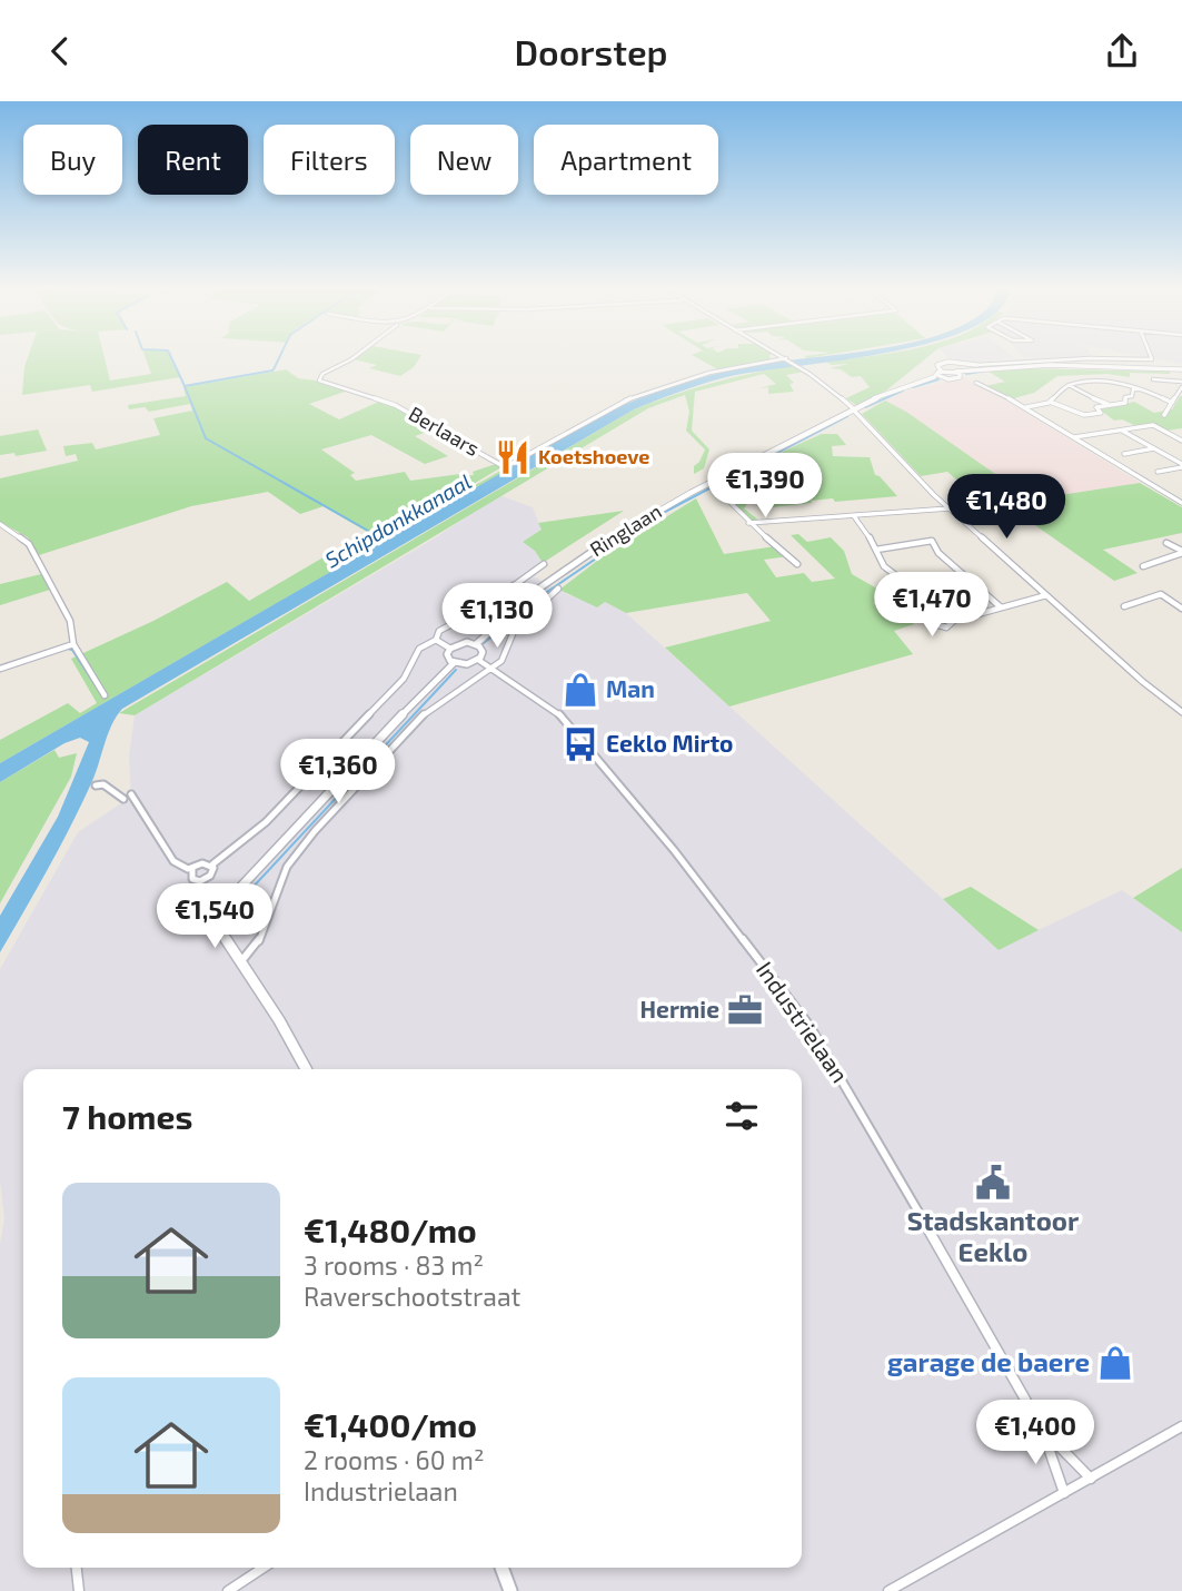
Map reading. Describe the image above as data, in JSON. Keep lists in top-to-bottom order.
{
  "streets": {
    "main road": ["Ringlaan"],
    "street": ["Berlaars", "Industrielaan"]
  },
  "crossings": [
    ["Ringlaan", "Industrielaan"]
  ],
  "water": ["Schipdonkkanaal"],
  "places": {
    "restaurant": ["Koetshoeve"],
    "shop": ["Man", "garage de baere"],
    "bus stop": ["Eeklo Mirto"],
    "office": ["Hermie"],
    "public building": ["Stadskantoor Eeklo"]
  },
  "page": {
    "header": "Doorstep",
    "chip": [
      "Buy",
      "Rent",
      "Filters",
      "New",
      "Apartment"
    ],
    "price": [
      "€1,390",
      "€1,480",
      "€1,470",
      "€1,130",
      "€1,360",
      "€1,540",
      "€1,400"
    ],
    "heading": "7 homes",
    "list": [
      {
        "name": "€1,480/mo",
        "note": "3 rooms · 83 m² · Raverschootstraat"
      },
      {
        "name": "€1,400/mo",
        "note": "2 rooms · 60 m² · Industrielaan"
      }
    ]
  }
}
